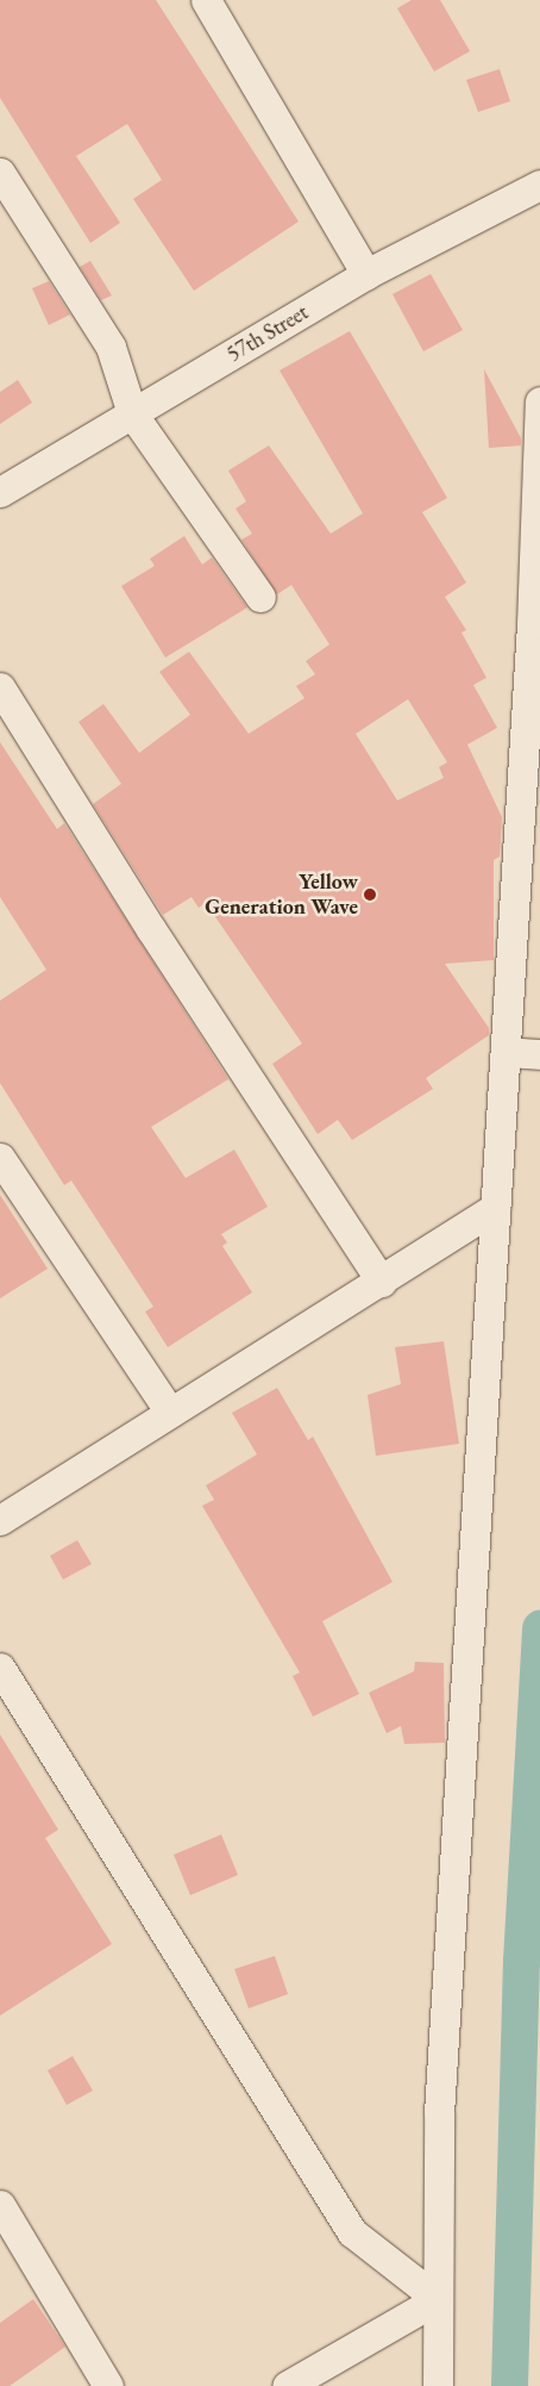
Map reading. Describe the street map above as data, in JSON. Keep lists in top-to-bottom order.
{
  "streets": {
    "street": ["57th Street"]
  },
  "places": ["Yellow Generation Wave"]
}
